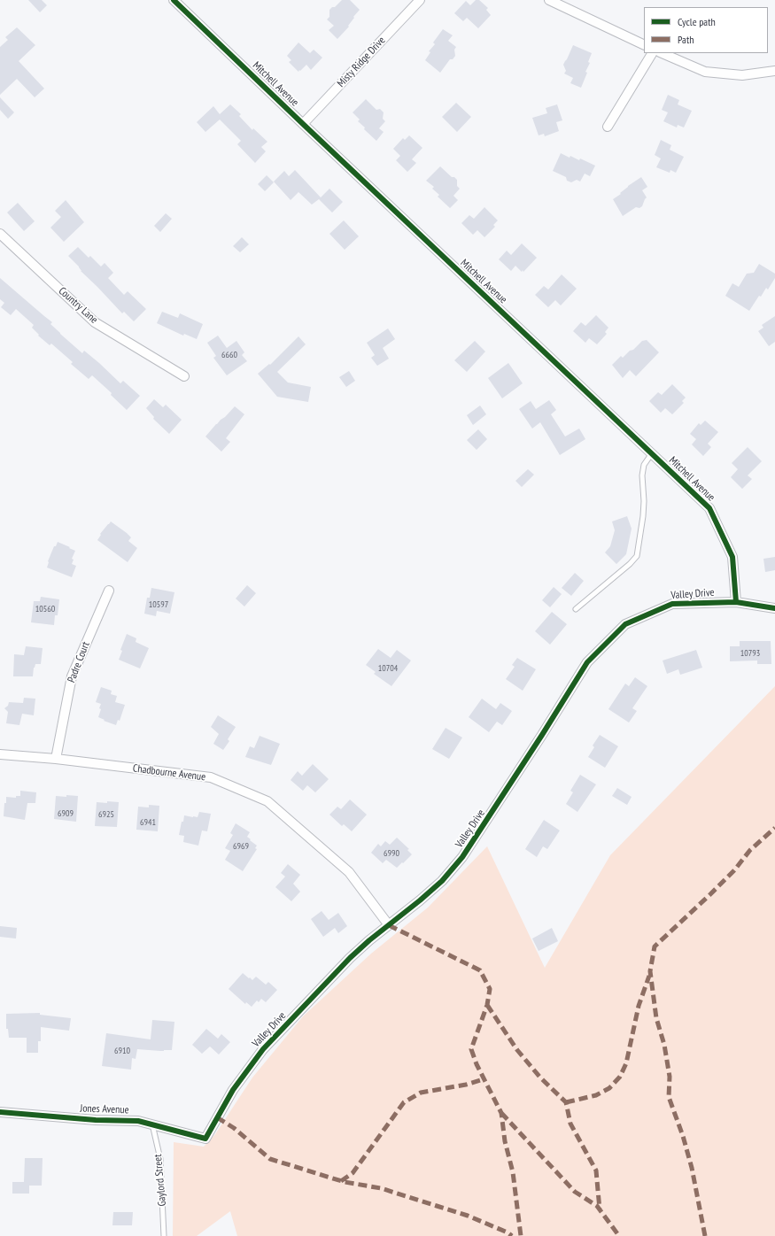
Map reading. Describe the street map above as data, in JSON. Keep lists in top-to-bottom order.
{
  "streets": {
    "street": [
      "Misty Ridge Drive",
      "Mitchell Avenue",
      "Country Lane",
      "Valley Drive",
      "Padre Court",
      "Chadbourne Avenue",
      "Jones Avenue"
    ],
    "lane": ["Gaylord Street"]
  },
  "crossings": [
    ["Misty Ridge Drive", "Mitchell Avenue"],
    ["Mitchell Avenue", "Valley Drive"],
    ["Valley Drive", "Chadbourne Avenue"],
    ["Valley Drive", "Jones Avenue"],
    ["Padre Court", "Chadbourne Avenue"],
    ["Jones Avenue", "Gaylord Street"]
  ],
  "house_numbers": [
    "6660",
    "10597",
    "10560",
    "10793",
    "10704",
    "6909",
    "6925",
    "6941",
    "6969",
    "6990",
    "6910"
  ],
  "legend": ["Cycle path", "Path"]
}
